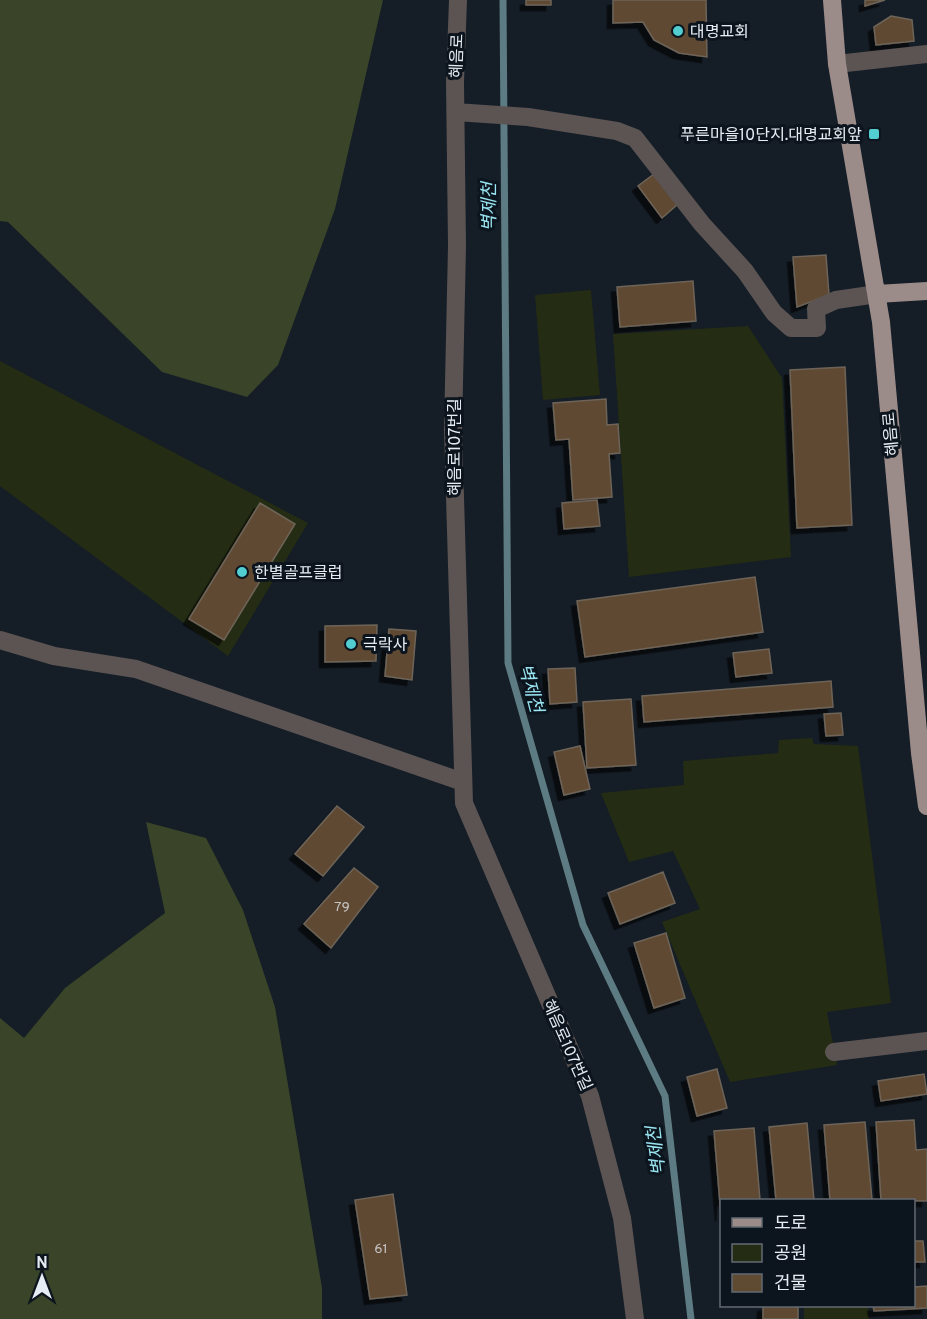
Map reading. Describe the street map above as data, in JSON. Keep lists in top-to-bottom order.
{
  "streets": {
    "main road": ["혜음로"],
    "street": ["혜음로107번길"]
  },
  "crossings": [
    ["혜음로", "혜음로107번길"]
  ],
  "water": ["벽제천"],
  "places": {
    "other": ["대명교회", "한별골프클럽", "극락사"],
    "transit": ["푸른마을10단지.대명교회앞"]
  },
  "house_numbers": ["79", "61"],
  "legend": ["도로", "공원", "건물"],
  "north": "top"
}
